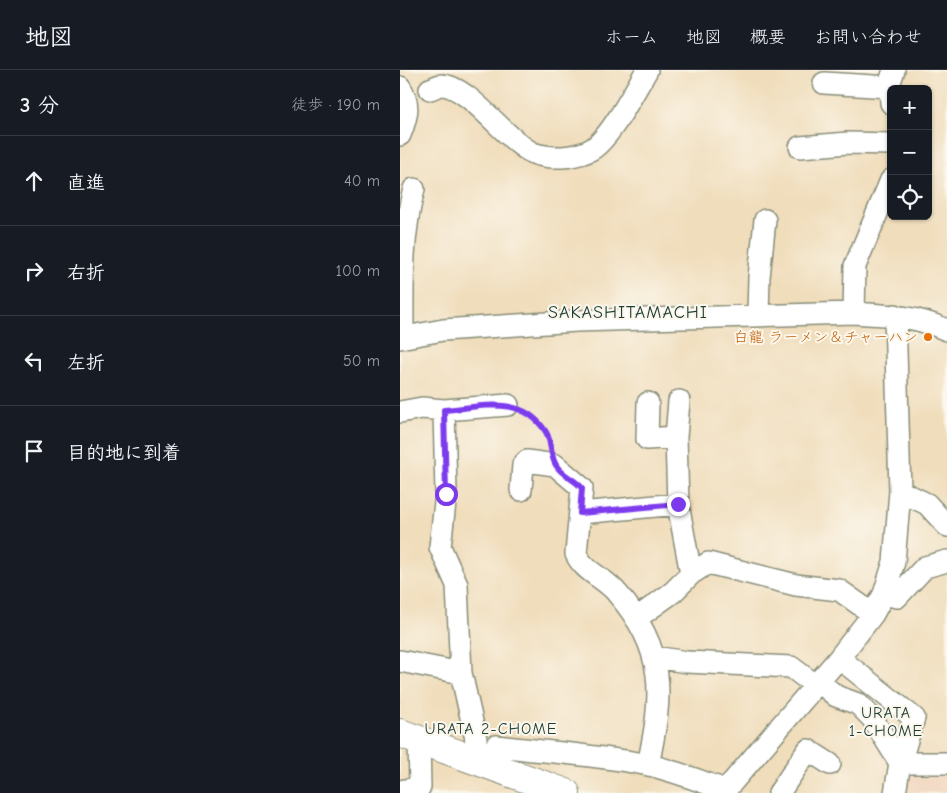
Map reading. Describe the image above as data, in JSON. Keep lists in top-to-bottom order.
{
  "districts": ["SAKASHITAMACHI", "URATA 1-CHOME", "URATA 2-CHOME"],
  "places": ["白龍 ラーメン＆チャーハン"],
  "page": {
    "header": "地図",
    "nav": [
      "ホーム",
      "地図",
      "概要",
      "お問い合わせ"
    ],
    "heading": ["3 分", "徒歩 · 190 m"],
    "map_buttons": ["+", "−"],
    "list": [
      ["直進", "40 m"],
      ["右折", "100 m"],
      ["左折", "50 m"],
      "目的地に到着"
    ]
  }
}
